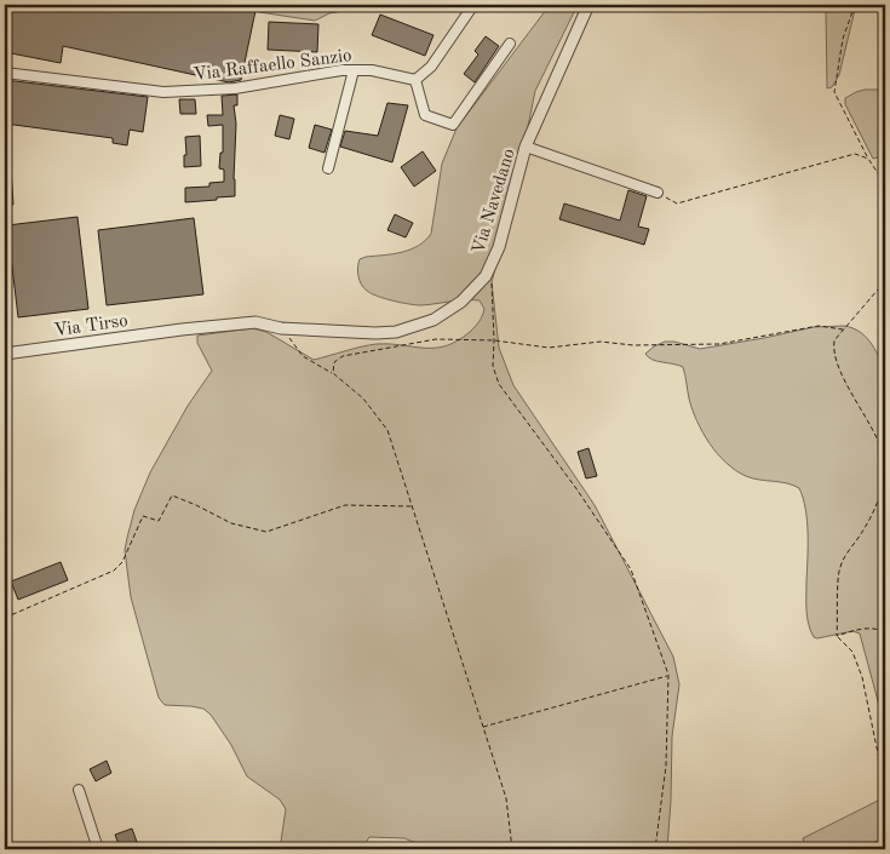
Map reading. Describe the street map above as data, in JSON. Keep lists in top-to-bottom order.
{
  "streets": {
    "street": ["Via Raffaello Sanzio", "Via Navedano", "Via Tirso"]
  },
  "crossings": [
    ["Via Navedano", "Via Tirso"]
  ]
}
